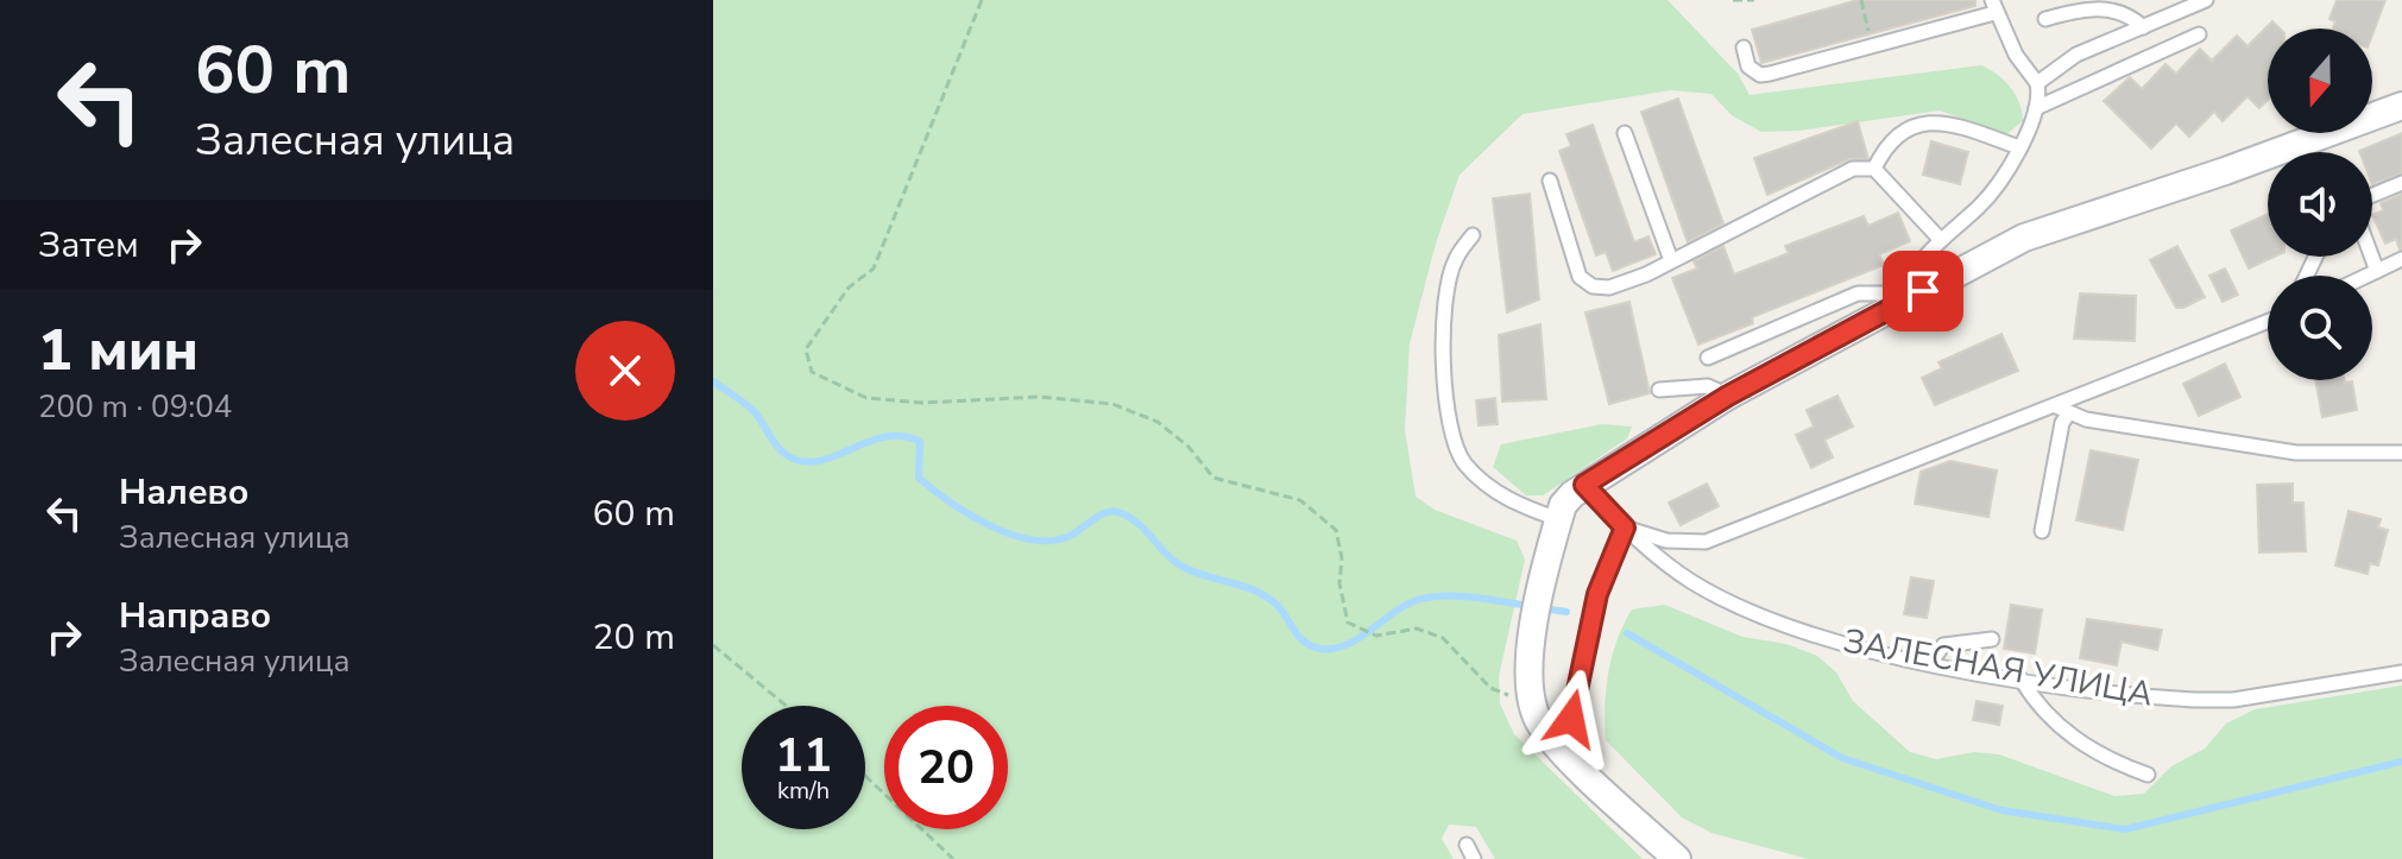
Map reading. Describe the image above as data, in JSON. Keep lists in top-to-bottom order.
{
  "streets": {
    "lane": ["ЗАЛЕСНАЯ УЛИЦА"]
  },
  "north": "bottom",
  "page": {
    "turn": ["60 m", "Залесная улица"],
    "then": "Затем",
    "heading": ["1 мин", "200 m · 09:04"],
    "list": [
      {
        "name": "Налево",
        "note": "Залесная улица",
        "value": "60 m"
      },
      {
        "name": "Направо",
        "note": "Залесная улица",
        "value": "20 m"
      }
    ],
    "speed": "11 km/h",
    "limit": "20"
  }
}
